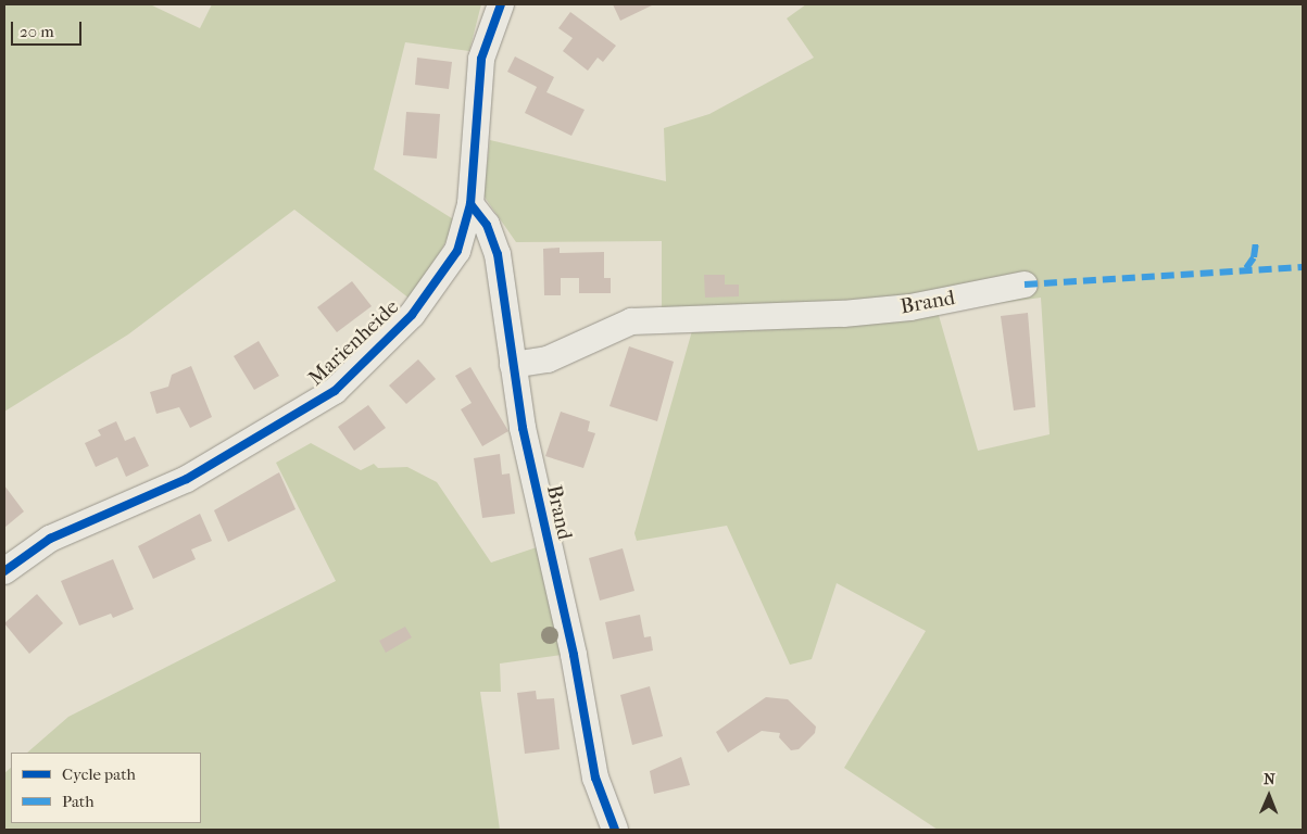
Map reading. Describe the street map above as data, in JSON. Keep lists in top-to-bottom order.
{
  "streets": {
    "street": ["Brand", "Marienheide"]
  },
  "crossings": [
    ["Brand", "Marienheide"]
  ],
  "legend": ["Cycle path", "Path"],
  "scale_bar": "20 m",
  "north": "top"
}
